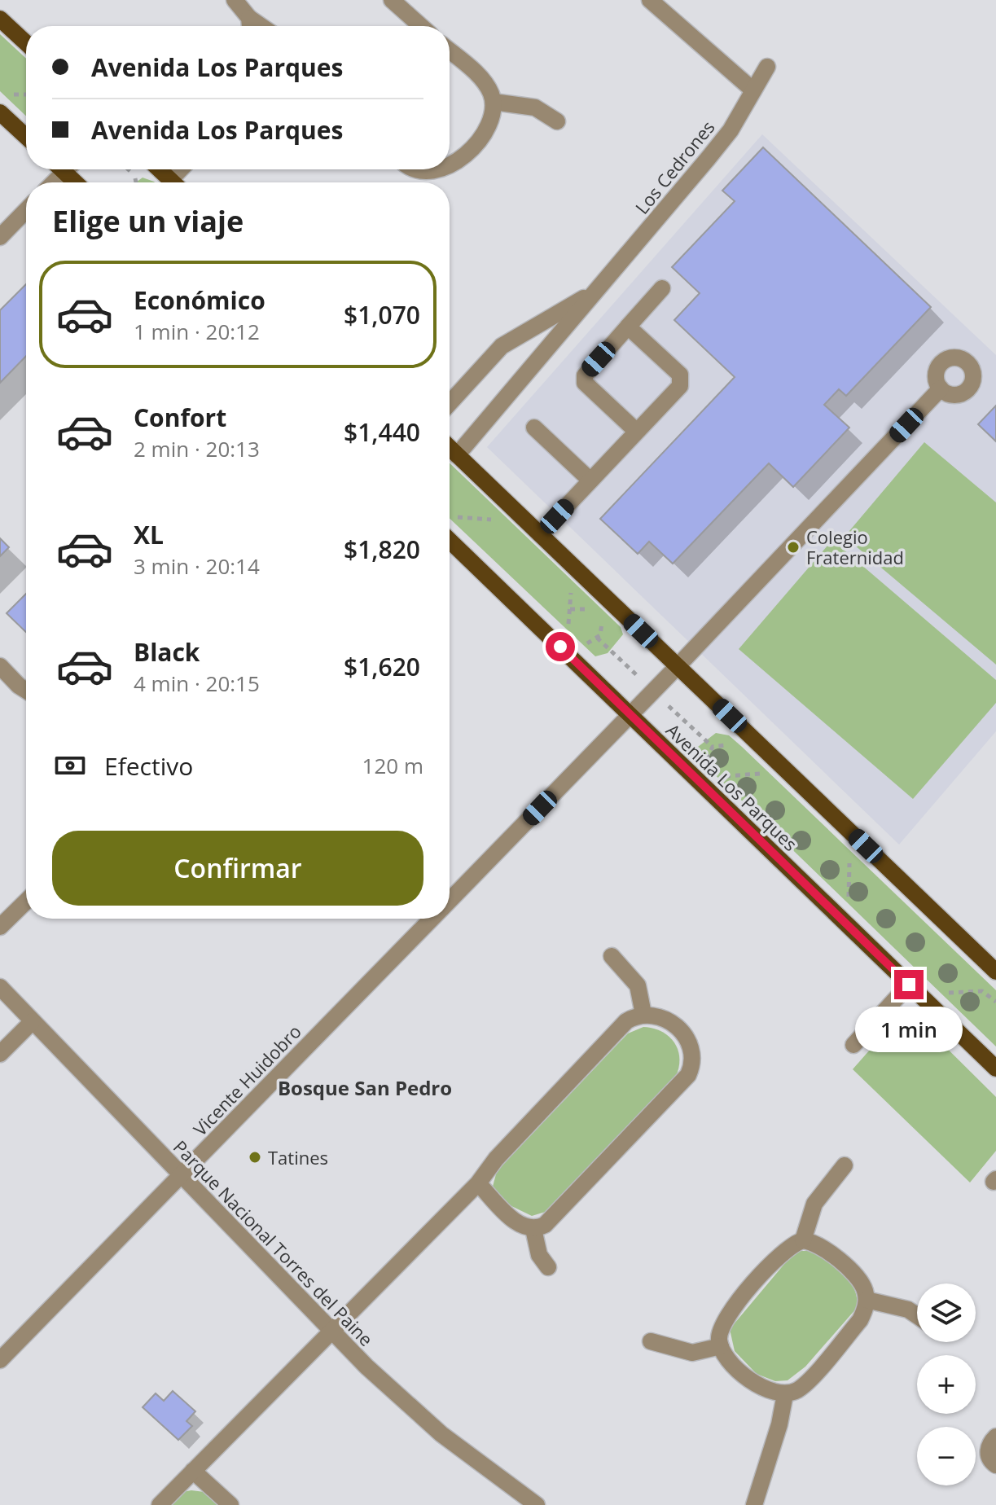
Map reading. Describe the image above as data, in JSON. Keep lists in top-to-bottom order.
{
  "streets": {
    "main road": ["Avenida Los Parques"],
    "street": ["Los Cedrones", "Vicente Huidobro", "Parque Nacional Torres del Paine"]
  },
  "crossings": [
    ["Avenida Los Parques", "Vicente Huidobro"],
    ["Vicente Huidobro", "Parque Nacional Torres del Paine"]
  ],
  "districts": ["Bosque San Pedro"],
  "places": ["Colegio Fraternidad", "Tatines"],
  "page": {
    "banner": ["Avenida Los Parques", "Avenida Los Parques"],
    "heading": "Elige un viaje",
    "list": [
      {
        "name": "Económico",
        "note": "1 min · 20:12",
        "value": "$1,070"
      },
      {
        "name": "Confort",
        "note": "2 min · 20:13",
        "value": "$1,440"
      },
      {
        "name": "XL",
        "note": "3 min · 20:14",
        "value": "$1,820"
      },
      {
        "name": "Black",
        "note": "4 min · 20:15",
        "value": "$1,620"
      }
    ],
    "pay": ["Efectivo", "120 m"],
    "buttons": "Confirmar",
    "bubble": "1 min",
    "map_buttons": ["+", "−"]
  }
}
